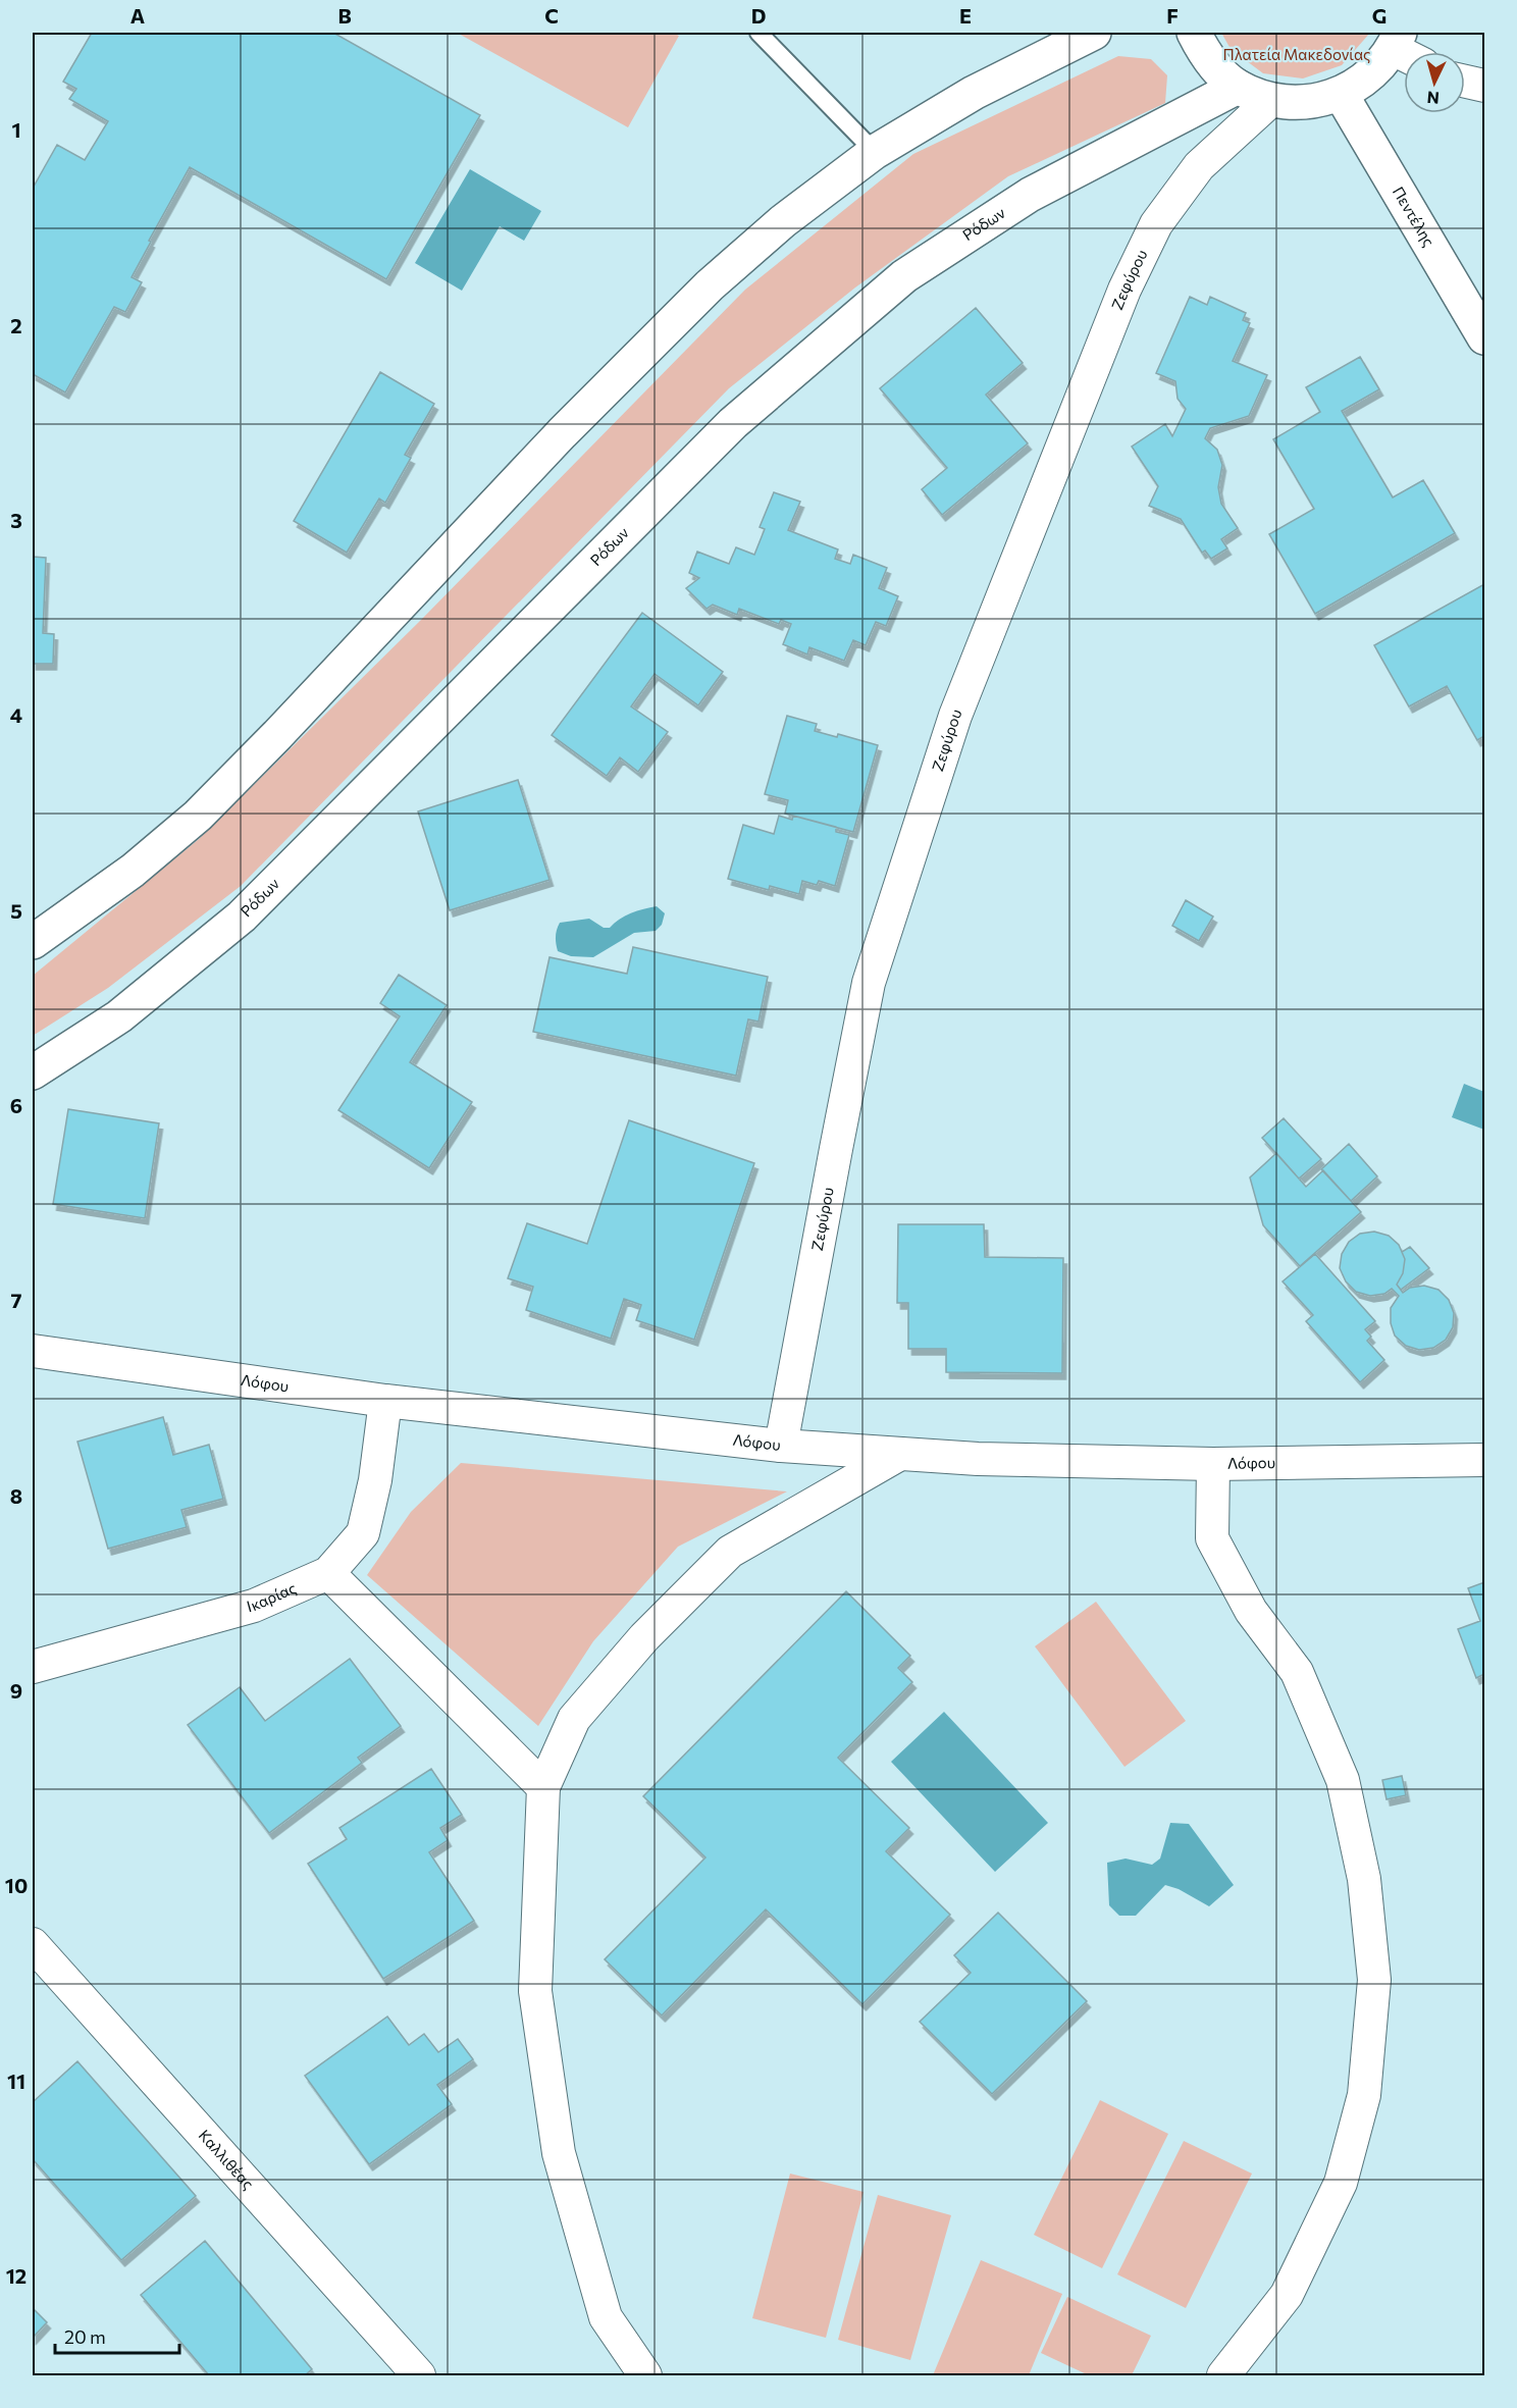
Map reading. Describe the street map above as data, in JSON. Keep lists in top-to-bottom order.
{
  "streets": {
    "street": [
      "Πεντέλης",
      "Ρόδων",
      "Ζεφύρου",
      "Λόφου",
      "Ικαρίας",
      "Καλλιθέας"
    ]
  },
  "crossings": [
    ["Ζεφύρου", "Λόφου"],
    ["Λόφου", "Ικαρίας"]
  ],
  "parks": ["Πλατεία Μακεδονίας"],
  "scale_bar": "20 m",
  "north": "bottom",
  "grid": {
    "columns": [
      "A",
      "B",
      "C",
      "D",
      "E",
      "F",
      "G"
    ],
    "rows": [
      "1",
      "2",
      "3",
      "4",
      "5",
      "6",
      "7",
      "8",
      "9",
      "10",
      "11",
      "12"
    ]
  }
}
